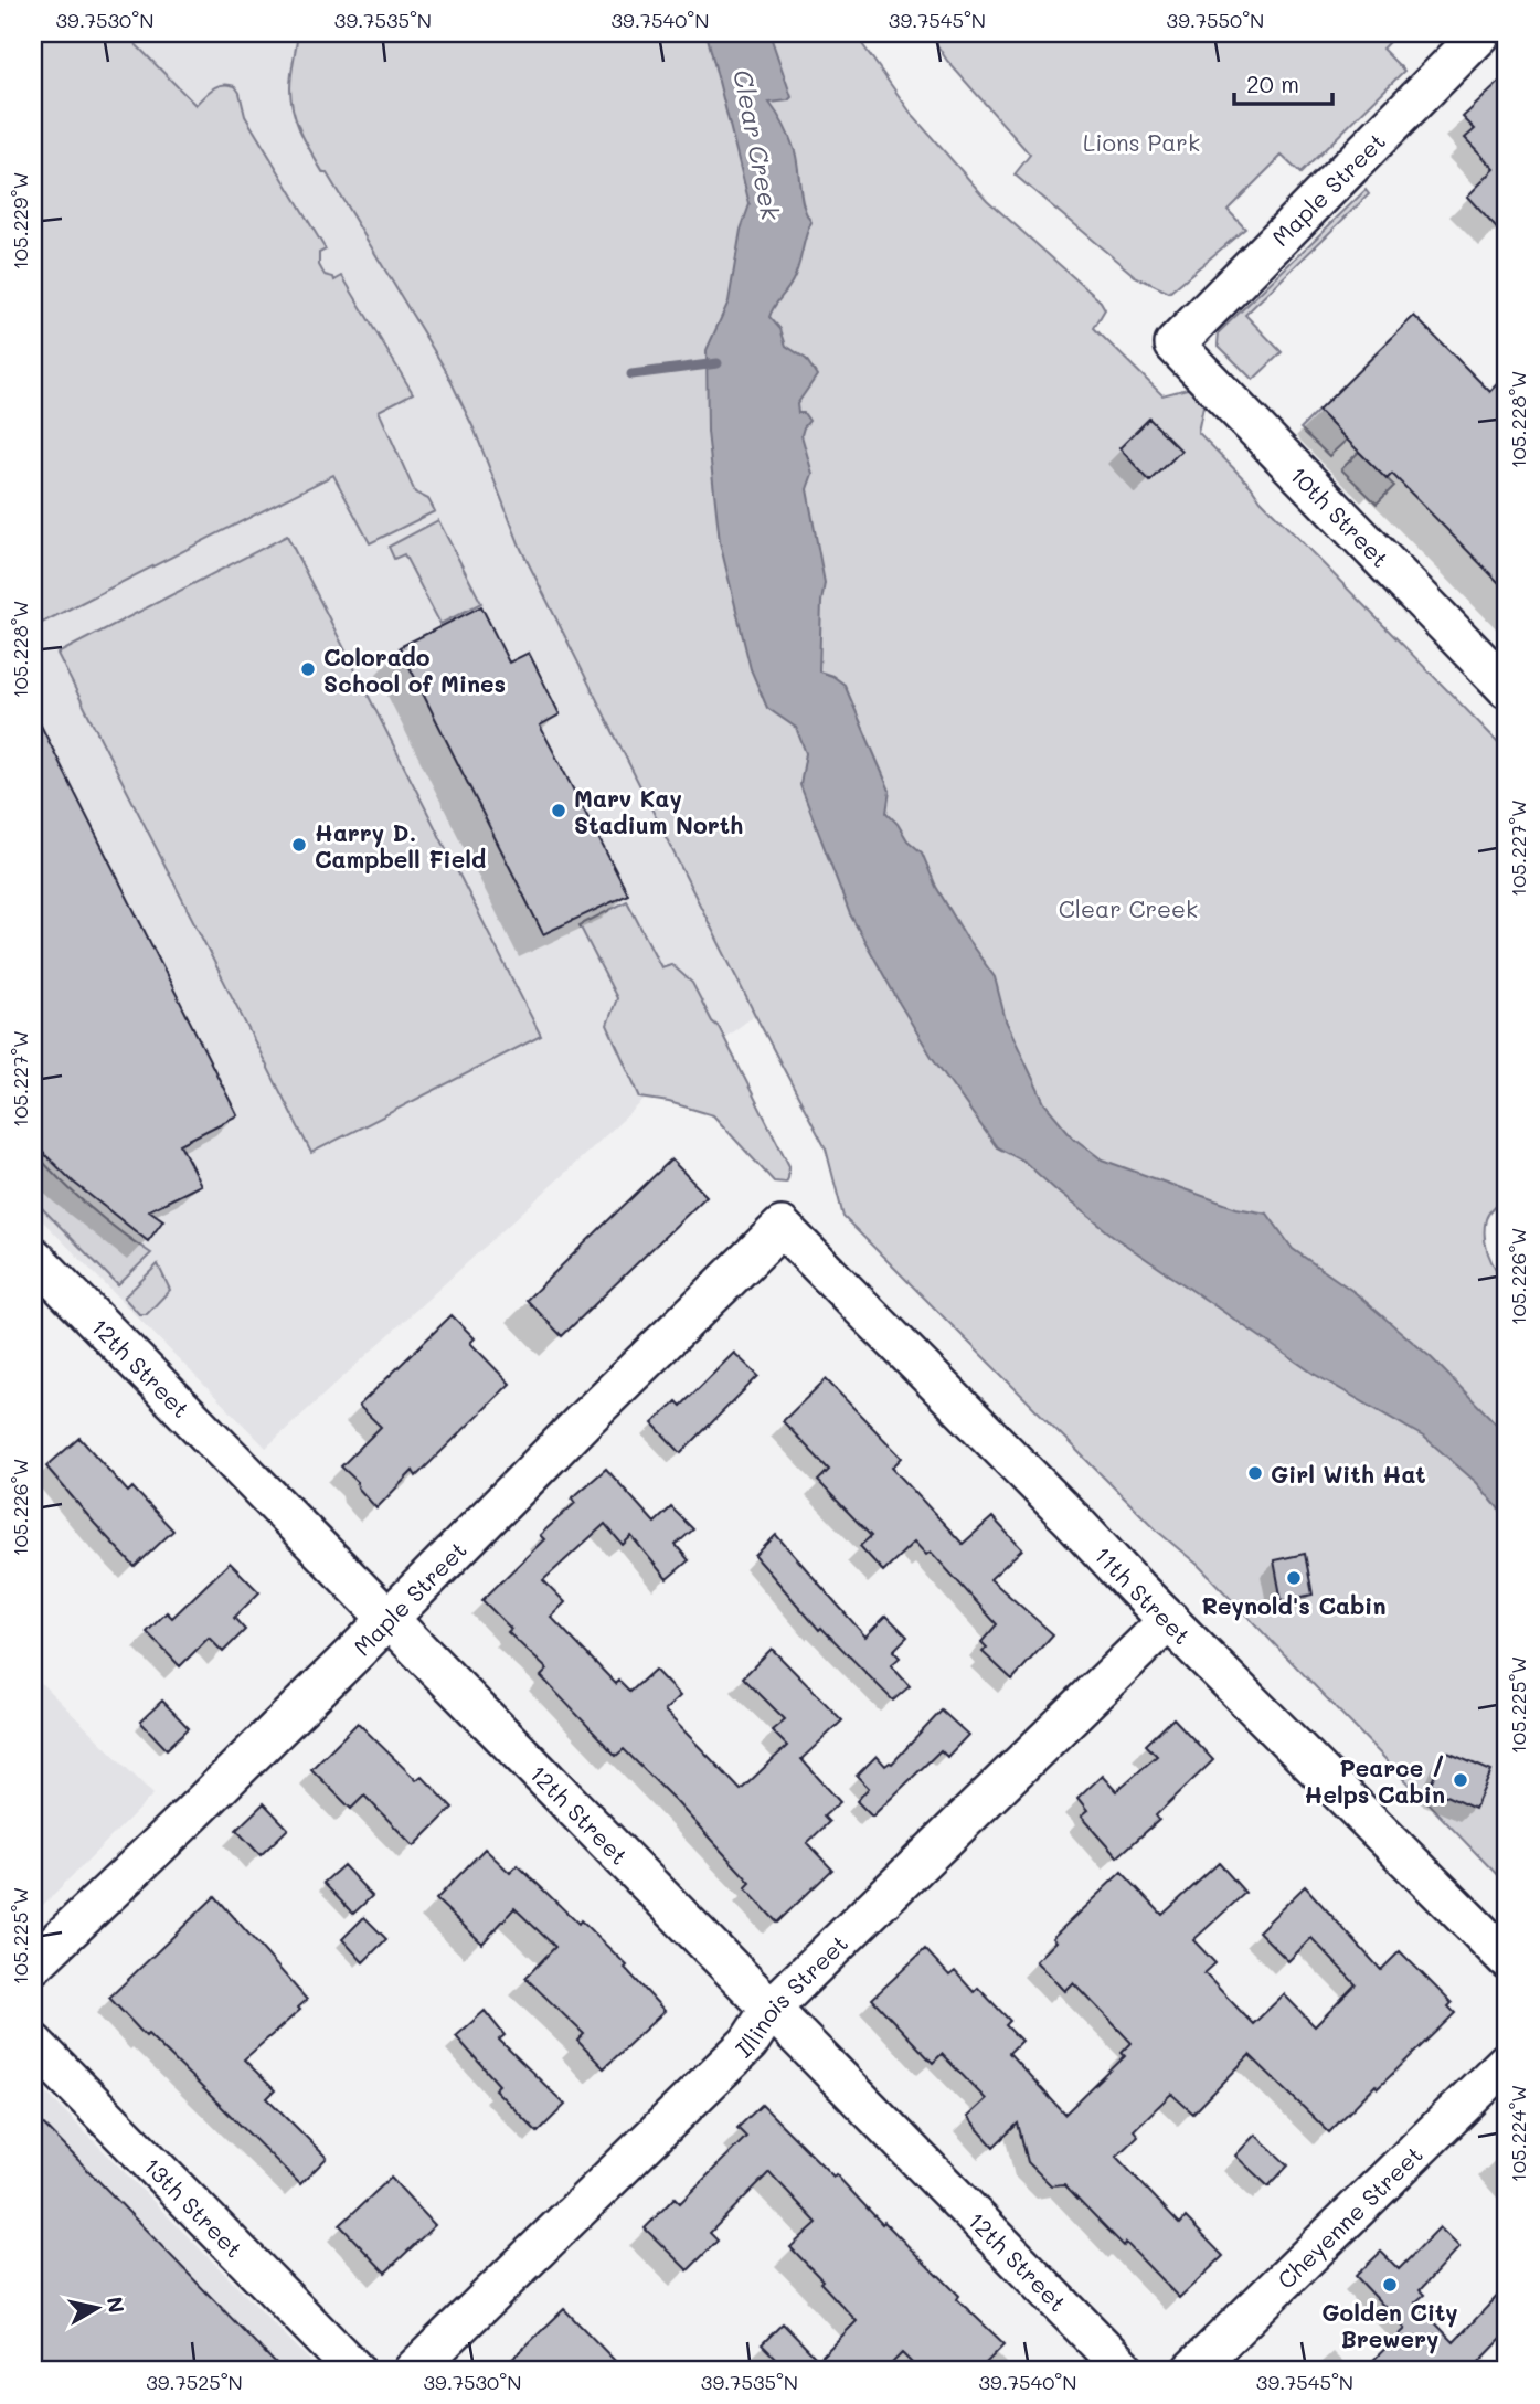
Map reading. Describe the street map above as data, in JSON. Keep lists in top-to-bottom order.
{
  "streets": {
    "street": [
      "Maple Street",
      "10th Street",
      "12th Street",
      "11th Street",
      "Illinois Street",
      "13th Street",
      "Cheyenne Street"
    ]
  },
  "crossings": [
    ["Maple Street", "10th Street"],
    ["Maple Street", "12th Street"],
    ["Maple Street", "11th Street"],
    ["12th Street", "Illinois Street"],
    ["11th Street", "Illinois Street"]
  ],
  "water": ["Clear Creek"],
  "parks": ["Lions Park", "Clear Creek"],
  "places": [
    "Colorado School of Mines",
    "Marv Kay Stadium North",
    "Harry D. Campbell Field",
    "Girl With Hat",
    "Reynold's Cabin",
    "Pearce / Helps Cabin",
    "Golden City Brewery"
  ],
  "scale_bar": "20 m",
  "north": "right",
  "coordinates": [
    "39.7530°N",
    "39.7535°N",
    "39.7540°N",
    "39.7545°N",
    "39.7550°N",
    "105.229°W",
    "105.228°W",
    "105.227°W",
    "105.226°W",
    "105.225°W",
    "105.224°W",
    "39.7525°N"
  ]
}
